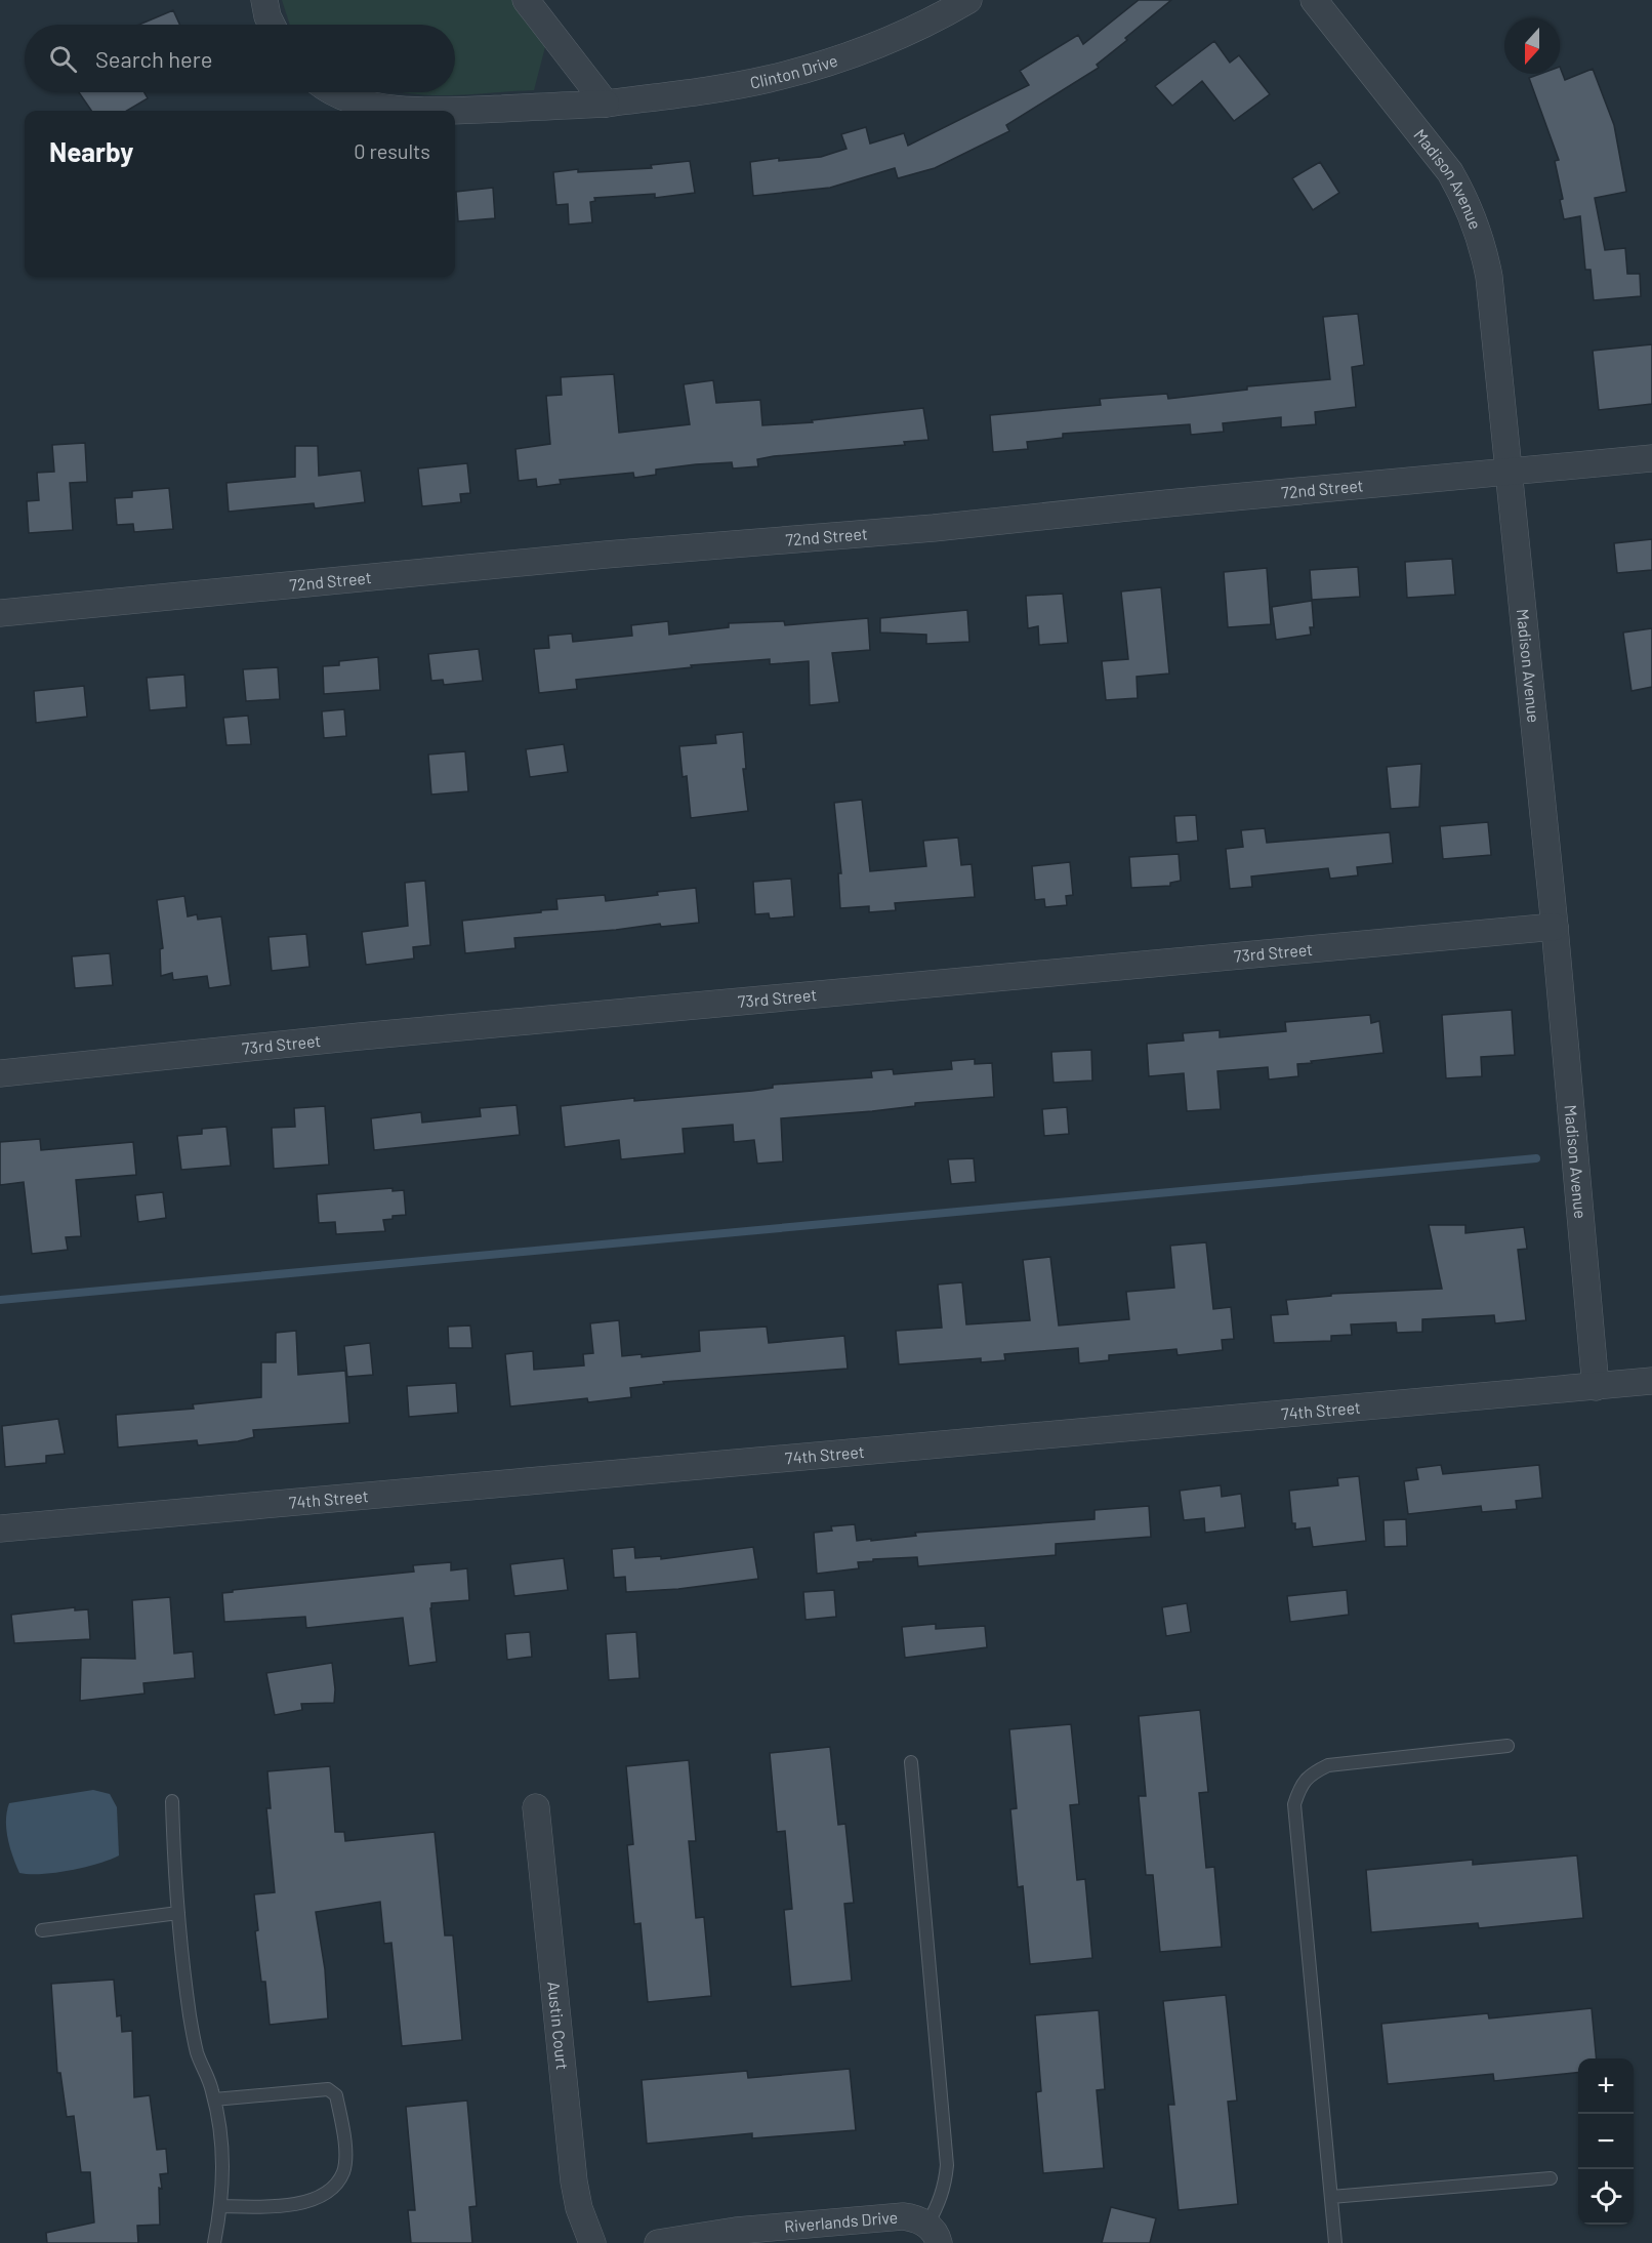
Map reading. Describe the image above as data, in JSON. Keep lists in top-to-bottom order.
{
  "streets": {
    "street": [
      "Clinton Drive",
      "Madison Avenue",
      "72nd Street",
      "73rd Street",
      "74th Street",
      "Austin Court",
      "Riverlands Drive"
    ]
  },
  "crossings": [
    ["Madison Avenue", "72nd Street"],
    ["Madison Avenue", "73rd Street"],
    ["Madison Avenue", "74th Street"]
  ],
  "north": "bottom",
  "page": {
    "search": "Search here",
    "heading": ["Nearby", "0 results"],
    "map_buttons": ["+", "−"]
  }
}
